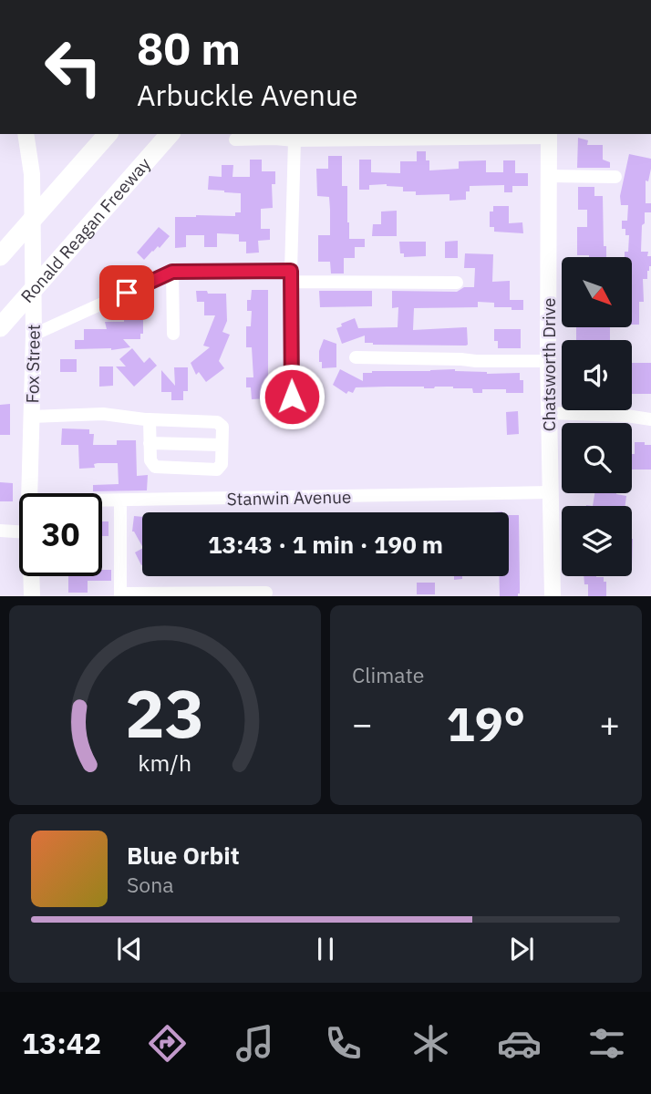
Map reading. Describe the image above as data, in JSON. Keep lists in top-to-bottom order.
{
  "streets": {
    "highway": ["Ronald Reagan Freeway"],
    "main road": ["Fox Street", "Chatsworth Drive"],
    "street": ["Stanwin Avenue"]
  },
  "crossings": [
    ["Chatsworth Drive", "Stanwin Avenue"]
  ],
  "north": "bottom right",
  "page": {
    "turn": ["80 m", "Arbuckle Avenue"],
    "limit": "30",
    "trip": "13:43 · 1 min · 190 m",
    "tile": "Climate",
    "heat": ["−", "19°", "+"],
    "song": ["Blue Orbit", "Sona"],
    "tabs": "13:42",
    "gauge": ["23", "km/h"]
  }
}
